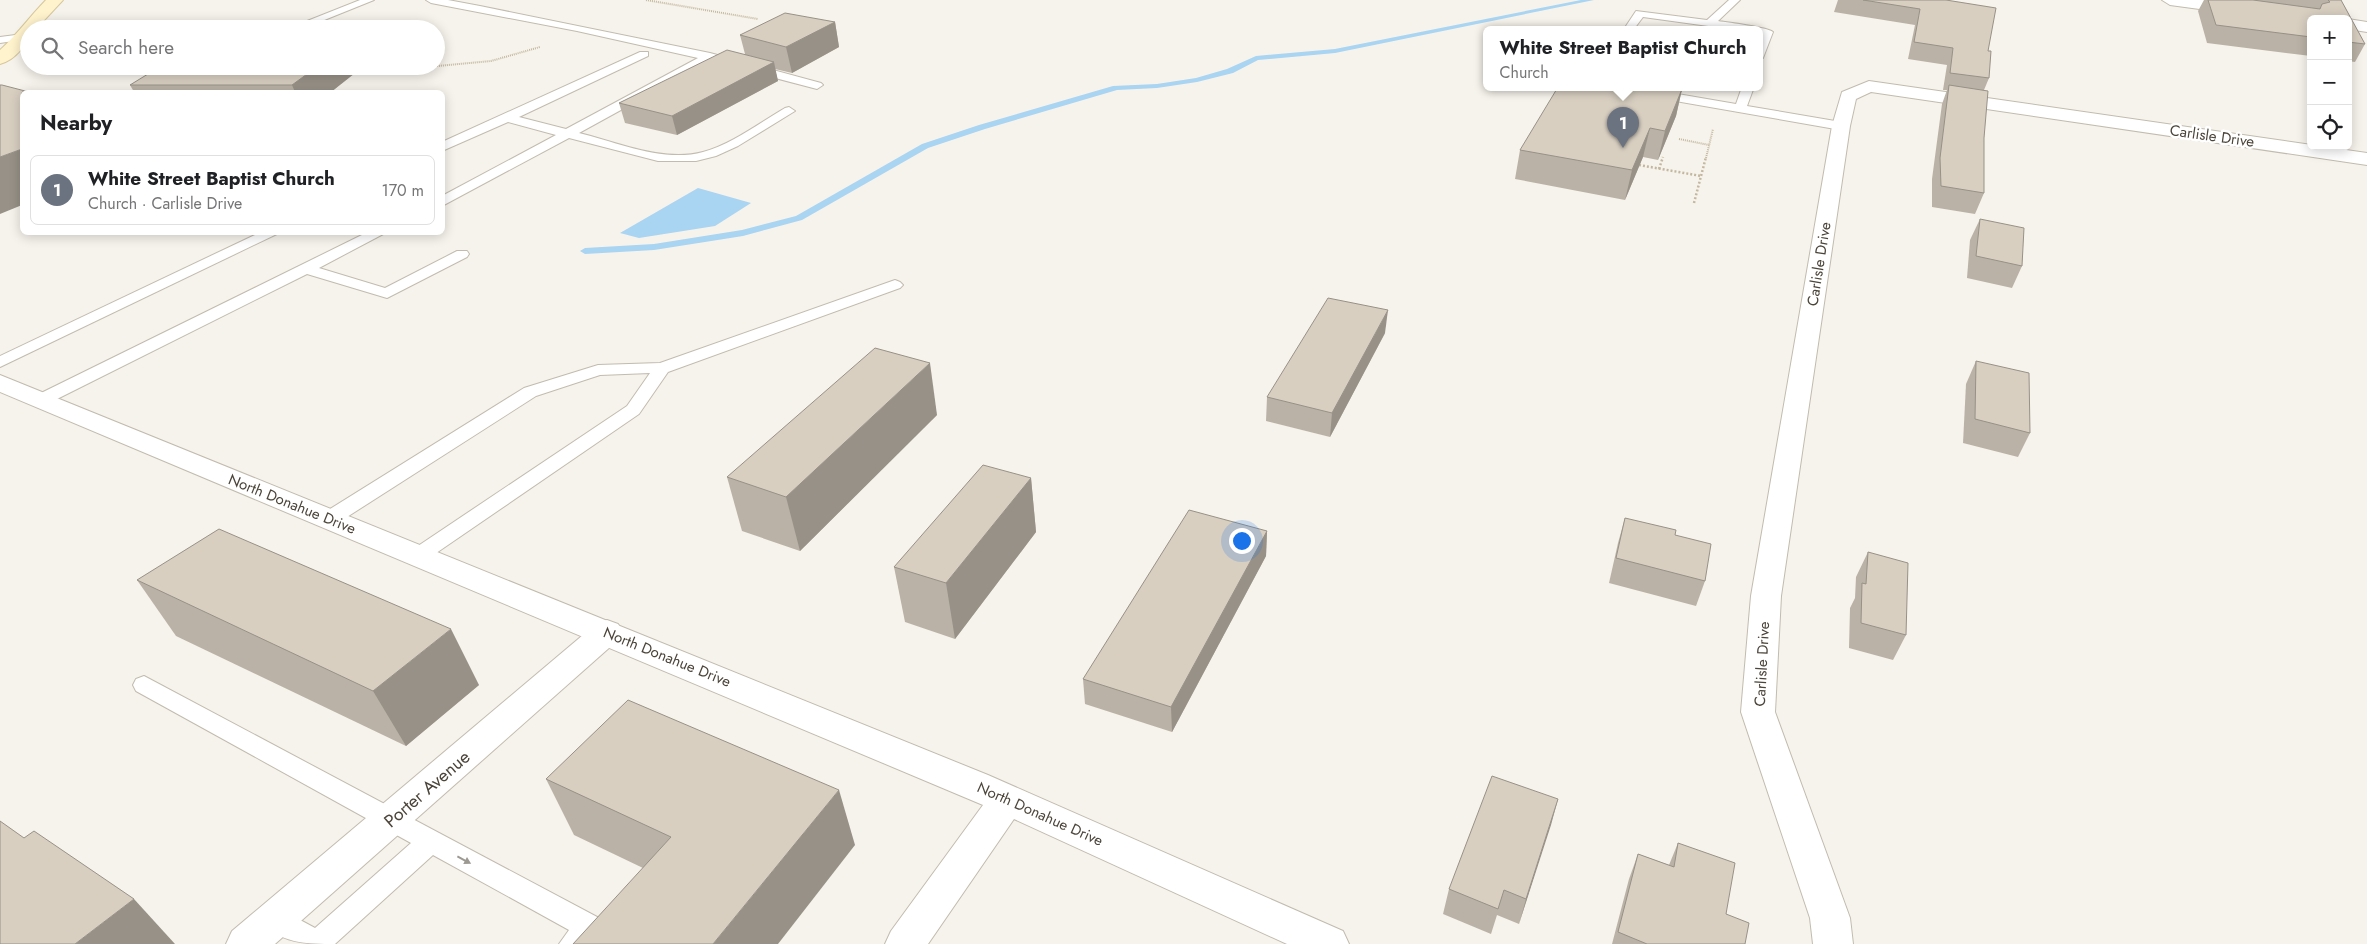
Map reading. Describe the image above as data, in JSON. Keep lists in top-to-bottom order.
{
  "streets": {
    "street": ["Carlisle Drive", "North Donahue Drive", "Porter Avenue"]
  },
  "crossings": [
    ["North Donahue Drive", "Porter Avenue"]
  ],
  "page": {
    "map_buttons": ["+", "−"],
    "search": "Search here",
    "popup": ["White Street Baptist Church", "Church"],
    "heading": "Nearby",
    "pins": "1",
    "list": [
      {
        "mark": "1",
        "name": "White Street Baptist Church",
        "note": "Church · Carlisle Drive",
        "value": "170 m"
      }
    ]
  }
}
